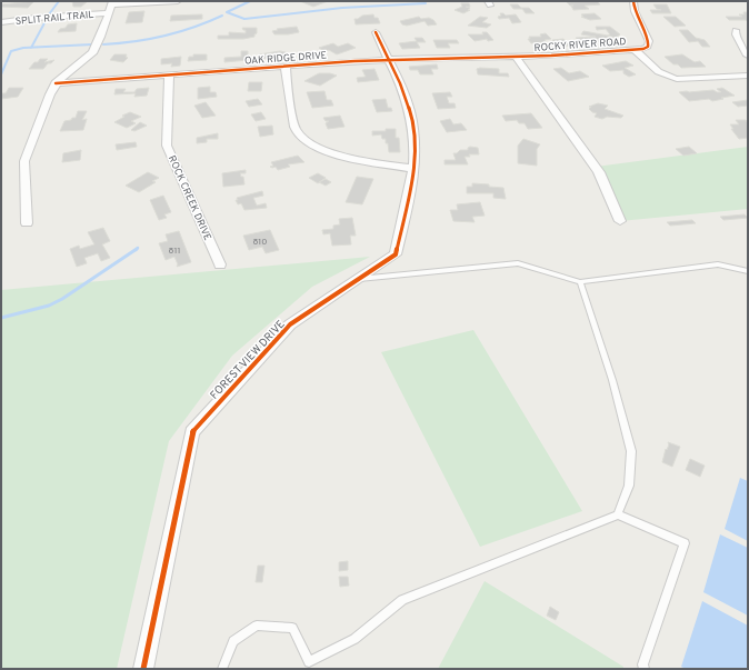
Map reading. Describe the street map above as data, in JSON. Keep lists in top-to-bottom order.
{
  "streets": {
    "street": [
      "SPLIT RAIL TRAIL",
      "ROCKY RIVER ROAD",
      "OAK RIDGE DRIVE",
      "ROCK CREEK DRIVE",
      "FOREST VIEW DRIVE"
    ]
  },
  "crossings": [
    ["ROCKY RIVER ROAD", "OAK RIDGE DRIVE"],
    ["OAK RIDGE DRIVE", "ROCK CREEK DRIVE"],
    ["OAK RIDGE DRIVE", "FOREST VIEW DRIVE"]
  ],
  "house_numbers": ["810", "811"]
}
